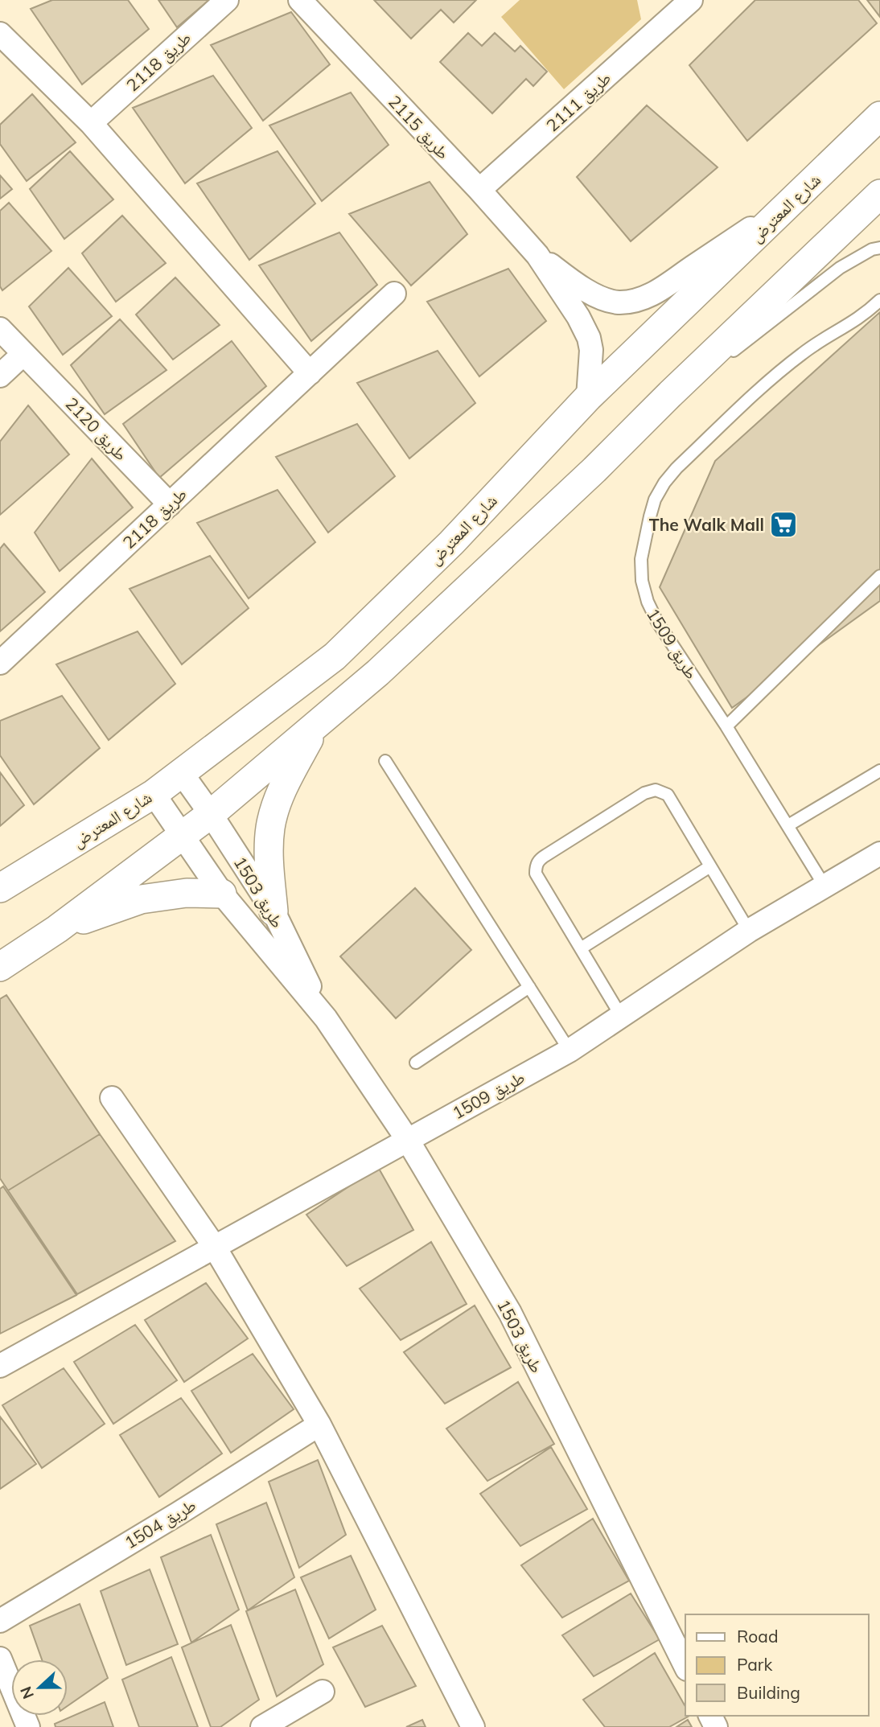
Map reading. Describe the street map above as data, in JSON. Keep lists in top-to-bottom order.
{
  "streets": {
    "street": [
      "طريق 2118",
      "طريق 2111",
      "طريق 2115",
      "شارع المعترض",
      "طريق 2120",
      "طريق 1509",
      "طريق 1503",
      "طريق 1504"
    ]
  },
  "crossings": [
    ["طريق 2118", "طريق 2120"],
    ["طريق 2111", "طريق 2115"],
    ["طريق 2115", "شارع المعترض"],
    ["شارع المعترض", "طريق 1503"],
    ["طريق 1509", "طريق 1503"]
  ],
  "places": {
    "supermarket": ["The Walk Mall"]
  },
  "legend": ["Road", "Park", "Building"],
  "north": "left"
}
